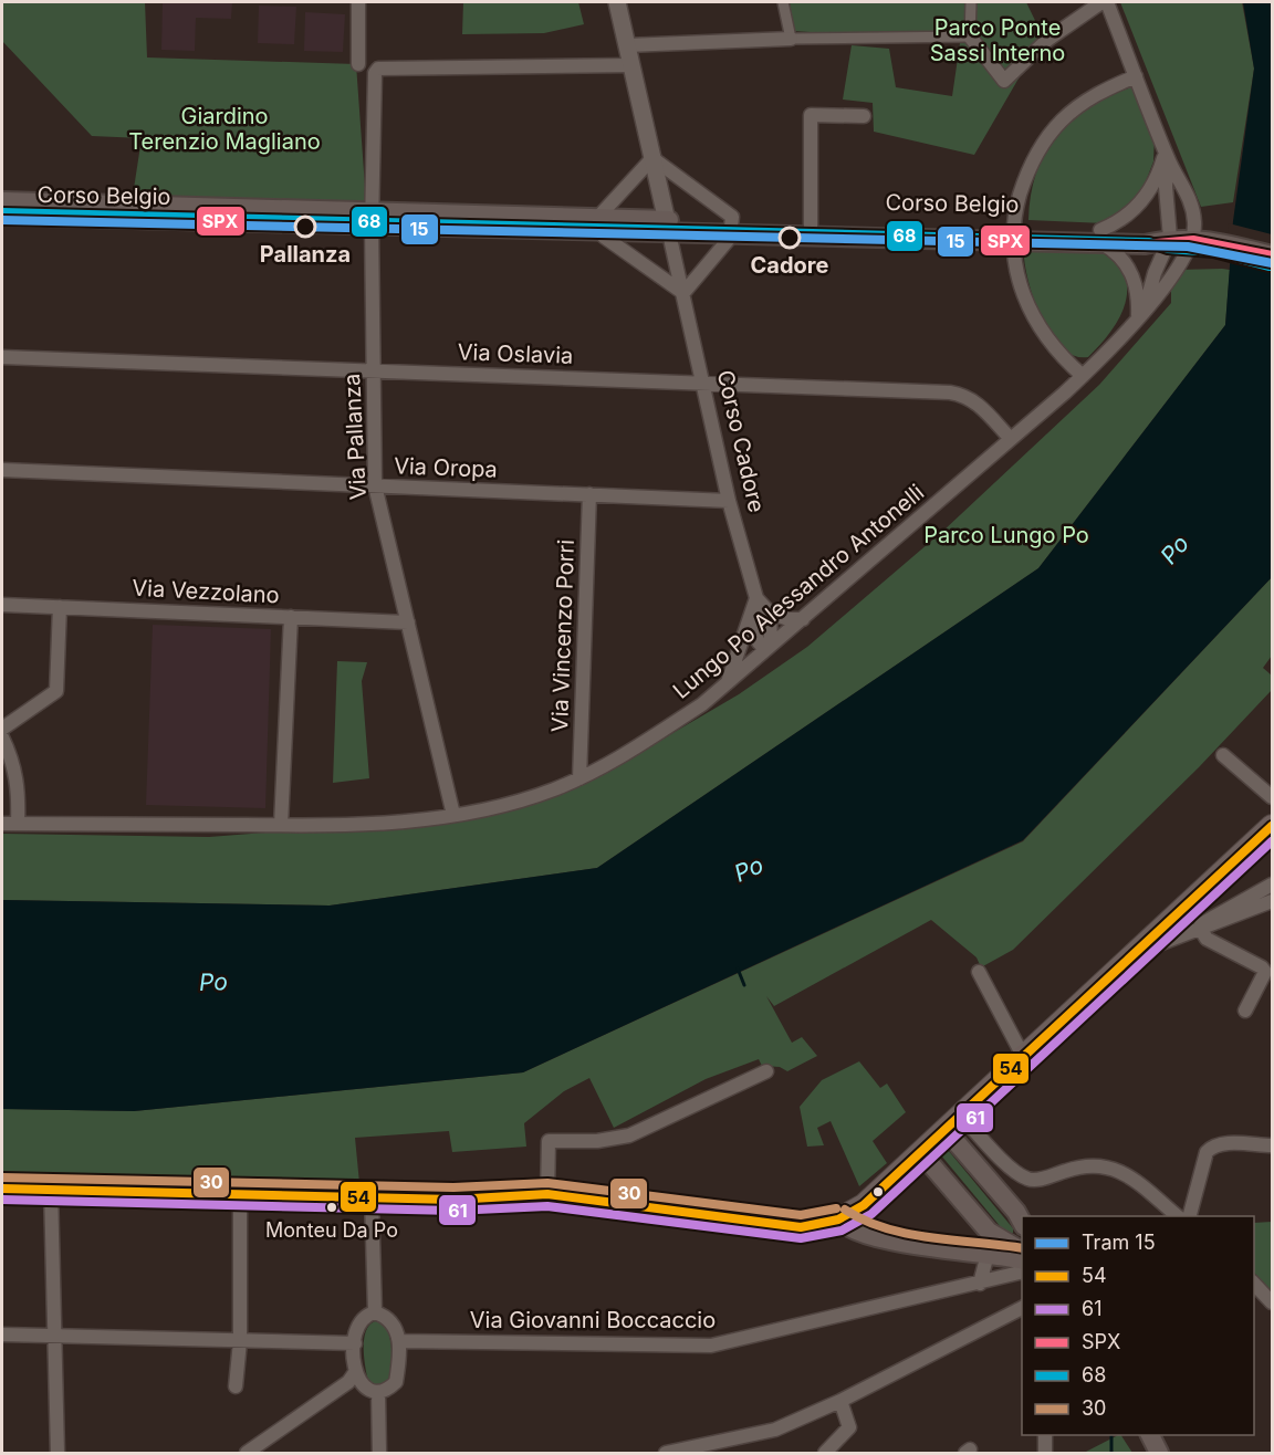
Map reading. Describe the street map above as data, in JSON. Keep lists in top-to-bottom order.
{
  "streets": {
    "main road": ["Corso Belgio"],
    "street": [
      "Via Oslavia",
      "Via Pallanza",
      "Corso Cadore",
      "Via Oropa",
      "Via Vezzolano",
      "Lungo Po Alessandro Antonelli",
      "Via Vincenzo Porri",
      "Via Giovanni Boccaccio"
    ]
  },
  "crossings": [
    ["Corso Belgio", "Via Pallanza"],
    ["Corso Belgio", "Corso Cadore"],
    ["Corso Belgio", "Lungo Po Alessandro Antonelli"],
    ["Via Oslavia", "Via Pallanza"],
    ["Via Oslavia", "Corso Cadore"],
    ["Via Oslavia", "Lungo Po Alessandro Antonelli"],
    ["Via Pallanza", "Corso Cadore"],
    ["Via Pallanza", "Via Oropa"],
    ["Via Pallanza", "Via Vezzolano"],
    ["Via Pallanza", "Lungo Po Alessandro Antonelli"],
    ["Corso Cadore", "Via Oropa"],
    ["Via Oropa", "Via Vincenzo Porri"],
    ["Lungo Po Alessandro Antonelli", "Via Vincenzo Porri"]
  ],
  "water": ["Po"],
  "parks": ["Parco Ponte Sassi Interno", "Giardino Terenzio Magliano", "Parco Lungo Po"],
  "places": ["Pallanza", "Cadore", "Monteu Da Po"],
  "lines": [
    "transit line 68",
    "transit line SPX",
    "tram line 15",
    "transit line 54",
    "transit line 61",
    "transit line 30"
  ],
  "legend": [
    "Tram 15",
    "54",
    "61",
    "SPX",
    "68",
    "30"
  ]
}
